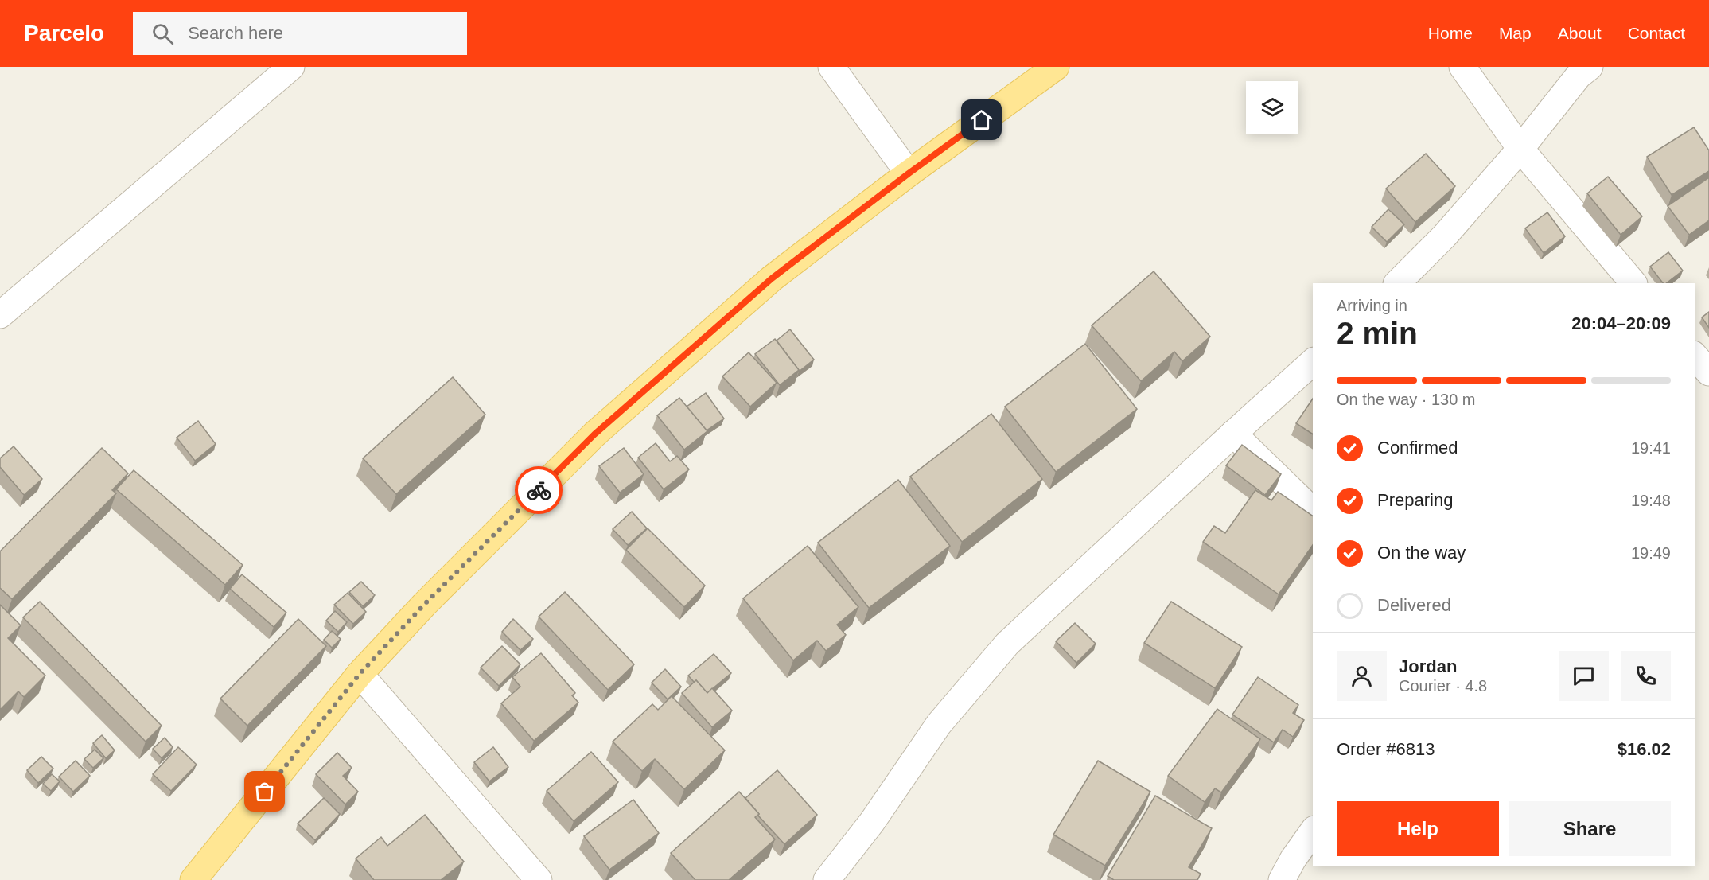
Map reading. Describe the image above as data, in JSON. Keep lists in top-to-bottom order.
{
  "page": {
    "header": "Parcelo",
    "search": "Search here",
    "nav": [
      "Home",
      "Map",
      "About",
      "Contact"
    ],
    "heading": ["2 min", "Arriving in", "20:04–20:09"],
    "panel": [
      "Jordan",
      "Courier · 4.8",
      "Order #6813",
      "$16.02"
    ],
    "bar": "On the way · 130 m",
    "list": [
      ["Confirmed", "19:41"],
      ["Preparing", "19:48"],
      ["On the way", "19:49"],
      "Delivered"
    ],
    "buttons": ["Help", "Share"]
  }
}
